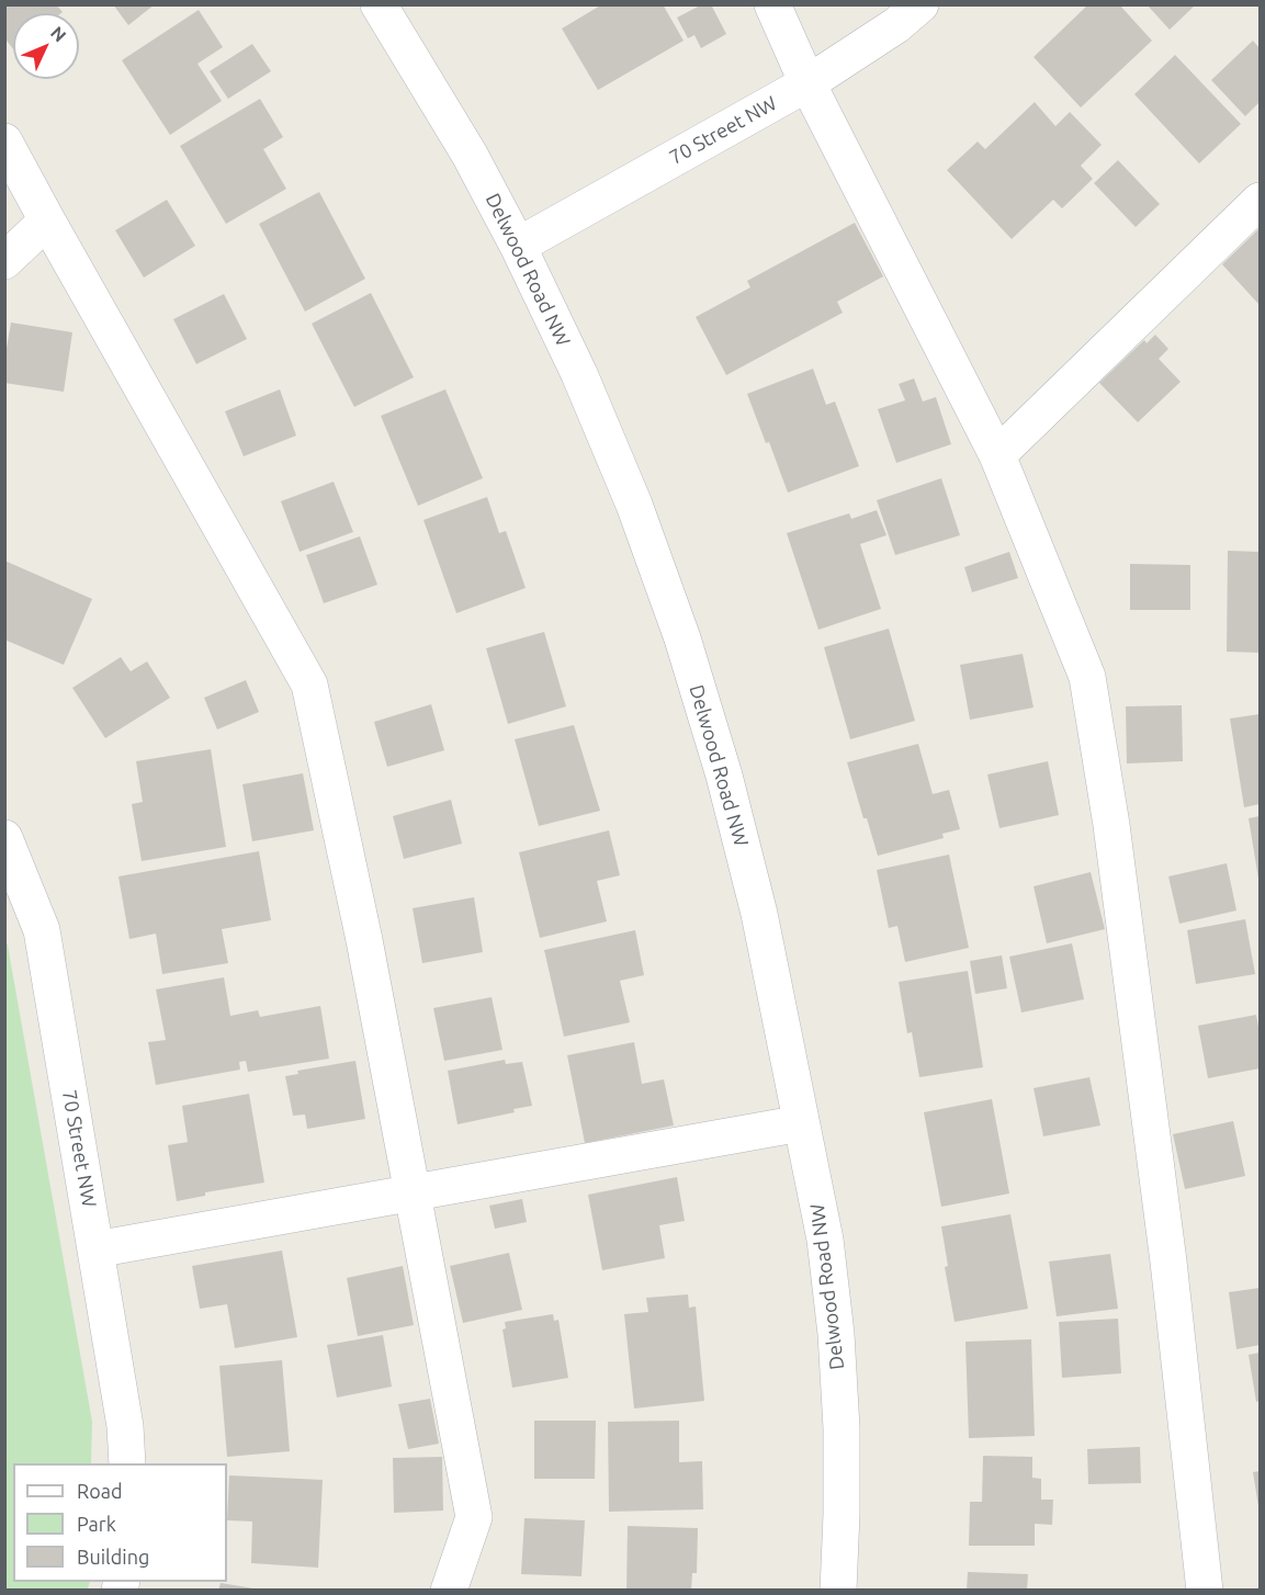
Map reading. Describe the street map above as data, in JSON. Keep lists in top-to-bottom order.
{
  "streets": {
    "street": ["70 Street NW", "Delwood Road NW"]
  },
  "crossings": [
    ["70 Street NW", "Delwood Road NW"]
  ],
  "legend": ["Road", "Park", "Building"],
  "north": "top right"
}
